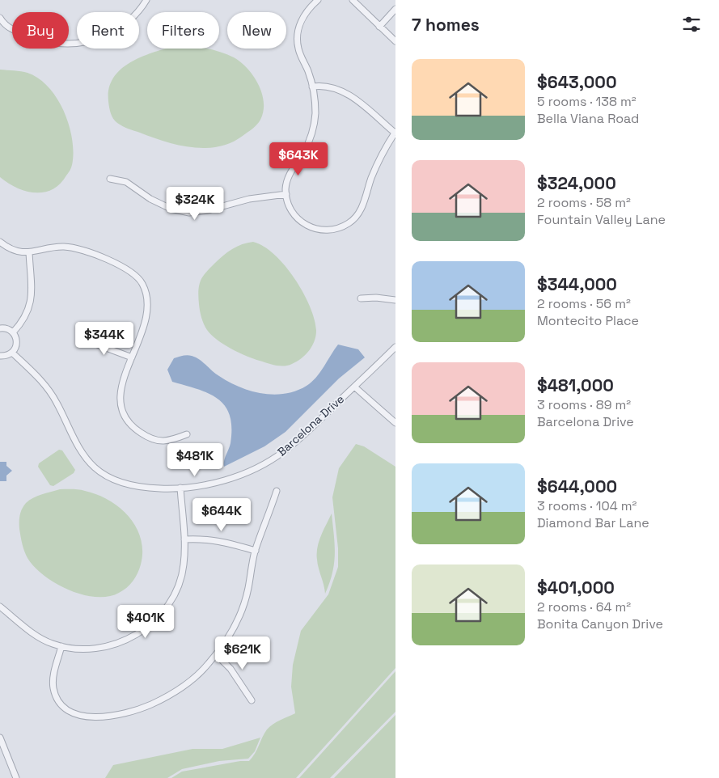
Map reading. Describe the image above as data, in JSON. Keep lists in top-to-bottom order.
{
  "streets": {
    "street": ["Barcelona Drive"]
  },
  "page": {
    "heading": "7 homes",
    "chip": [
      "Buy",
      "Rent",
      "Filters",
      "New"
    ],
    "list": [
      {
        "name": "$643,000",
        "note": "5 rooms · 138 m² · Bella Viana Road"
      },
      {
        "name": "$324,000",
        "note": "2 rooms · 58 m² · Fountain Valley Lane"
      },
      {
        "name": "$344,000",
        "note": "2 rooms · 56 m² · Montecito Place"
      },
      {
        "name": "$481,000",
        "note": "3 rooms · 89 m² · Barcelona Drive"
      },
      {
        "name": "$644,000",
        "note": "3 rooms · 104 m² · Diamond Bar Lane"
      },
      {
        "name": "$401,000",
        "note": "2 rooms · 64 m² · Bonita Canyon Drive"
      }
    ],
    "price": [
      "$643K",
      "$324K",
      "$344K",
      "$481K",
      "$644K",
      "$401K",
      "$621K"
    ]
  }
}
